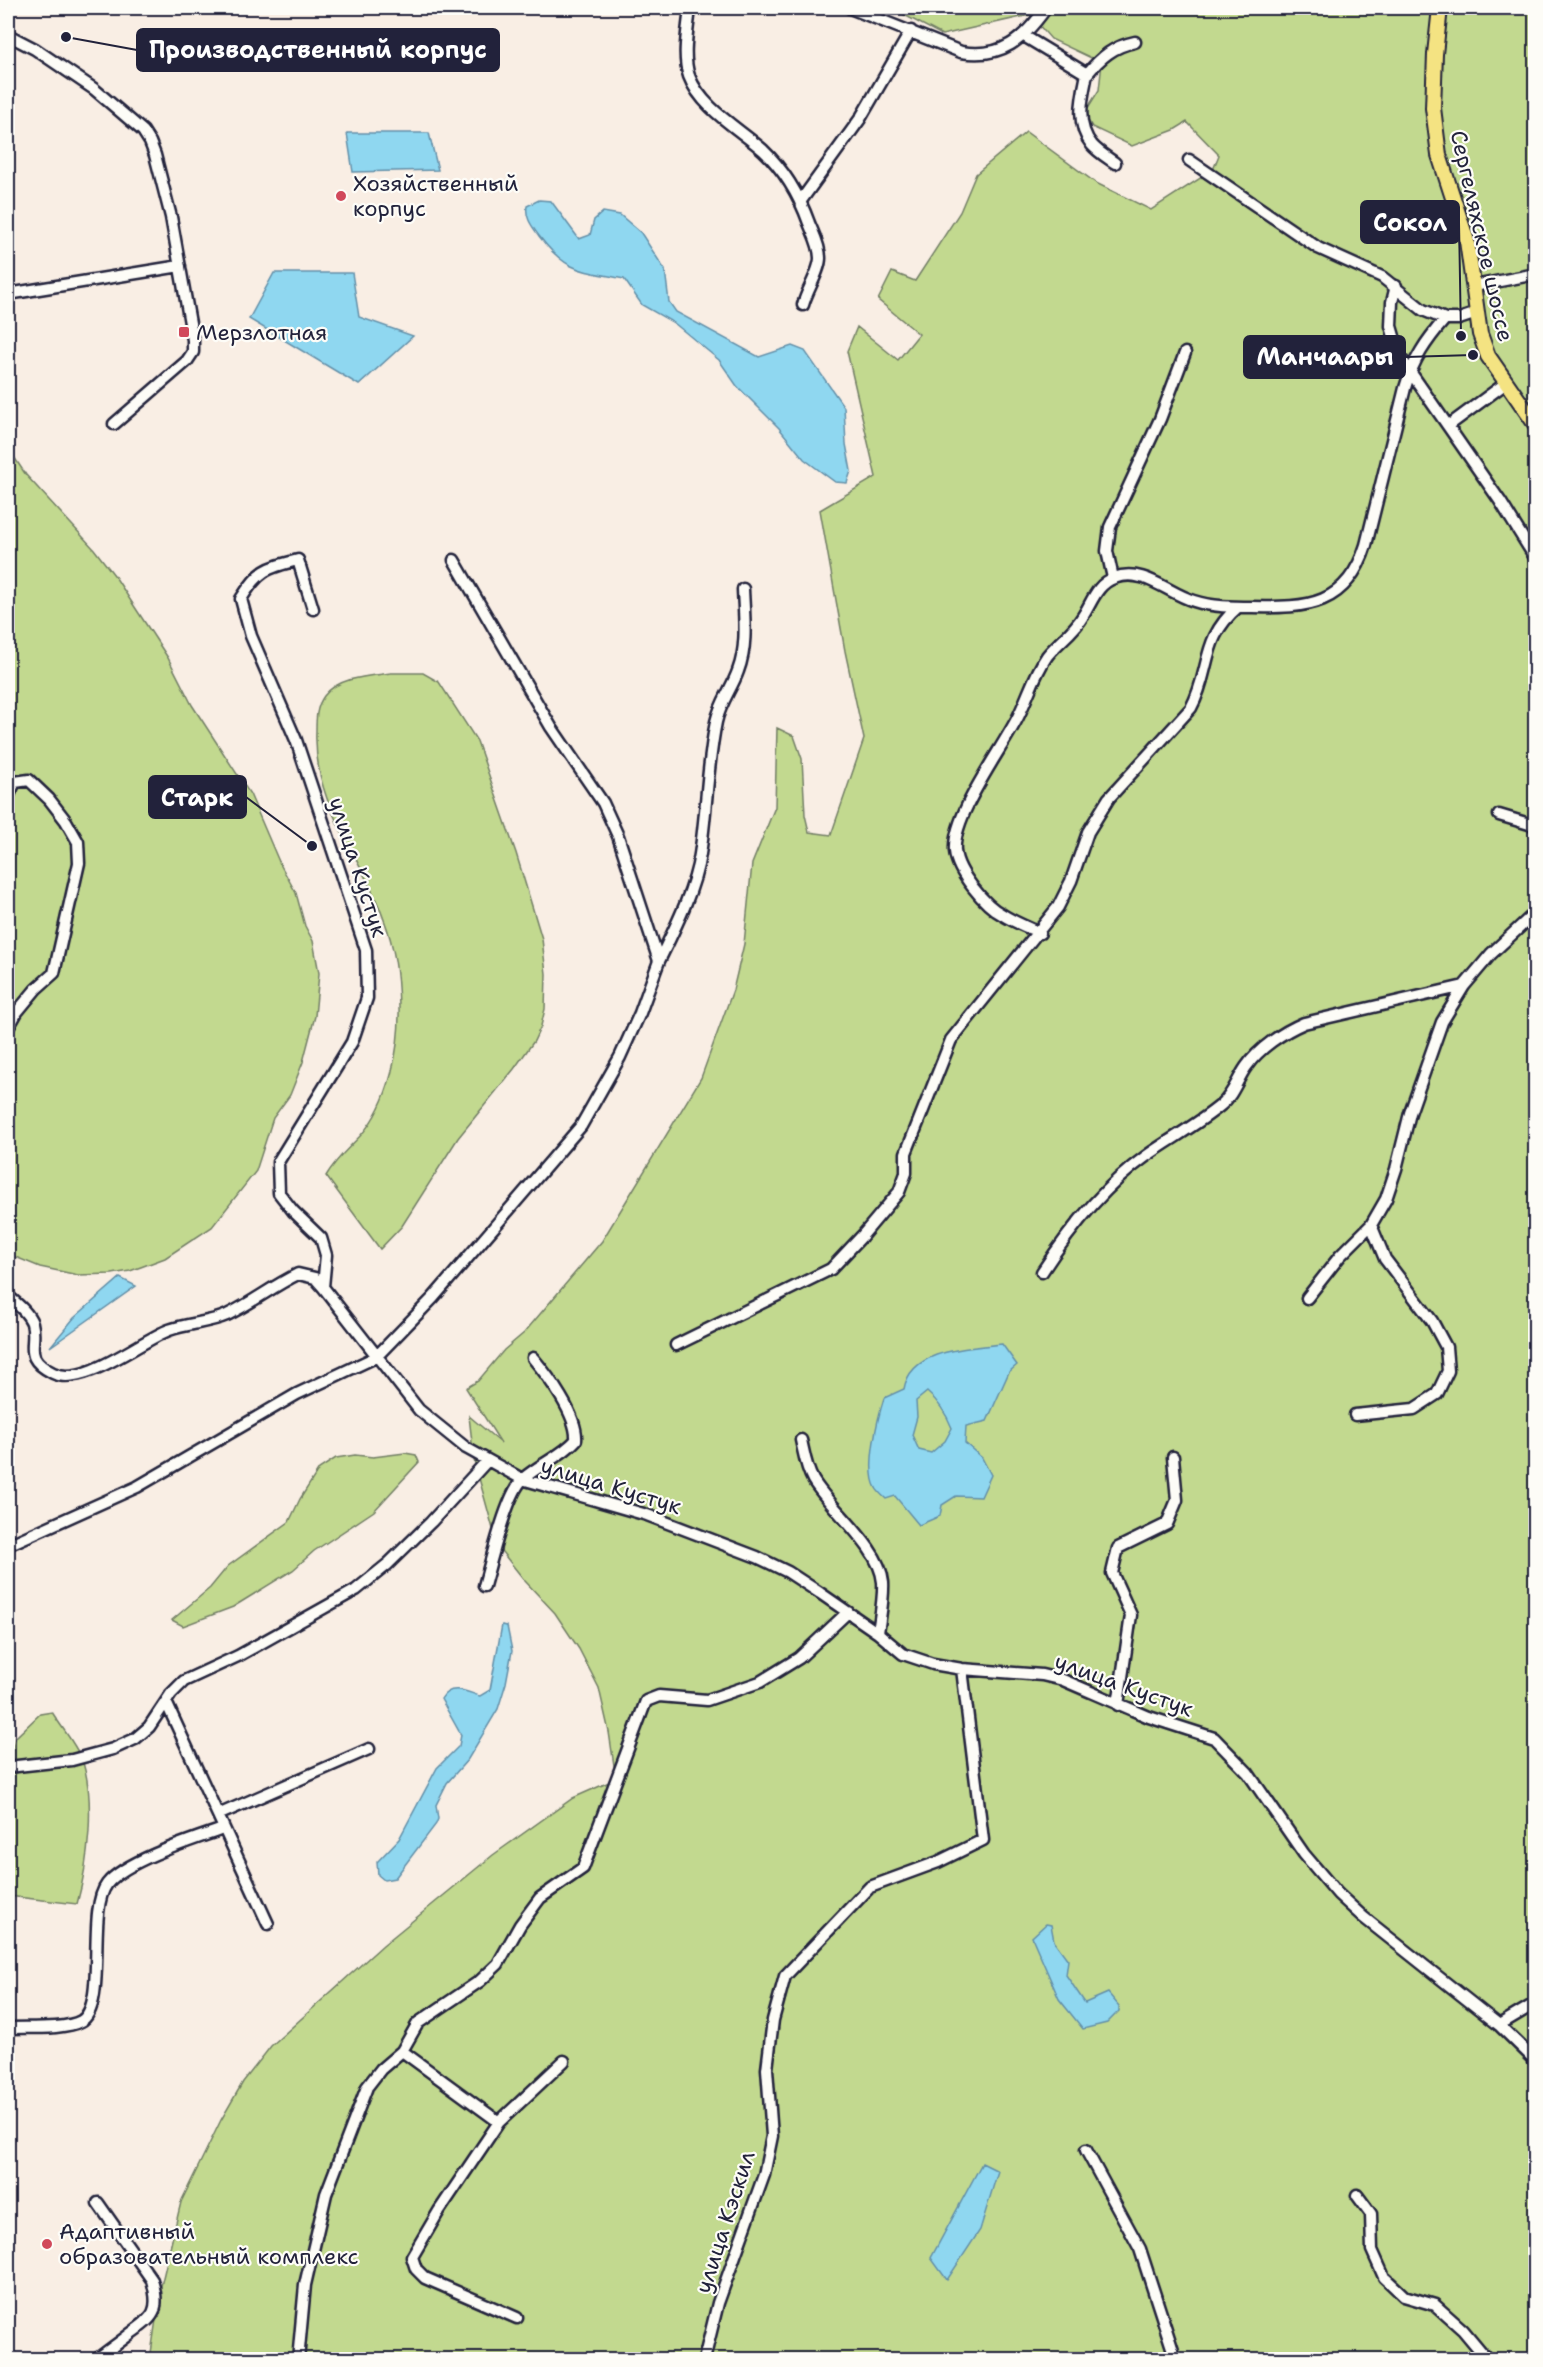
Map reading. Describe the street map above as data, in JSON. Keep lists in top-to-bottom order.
{
  "streets": {
    "main road": ["Сергеляхское шоссе"],
    "street": ["улица Кустук", "улица Кэскил"]
  },
  "crossings": [
    ["улица Кустук", "улица Кэскил"]
  ],
  "places": {
    "other": [
      "Производственный корпус",
      "Хозяйственный корпус",
      "Сокол",
      "Манчаары",
      "Старк",
      "Адаптивный образовательный комплекс"
    ],
    "transit": ["Мерзлотная"]
  }
}
